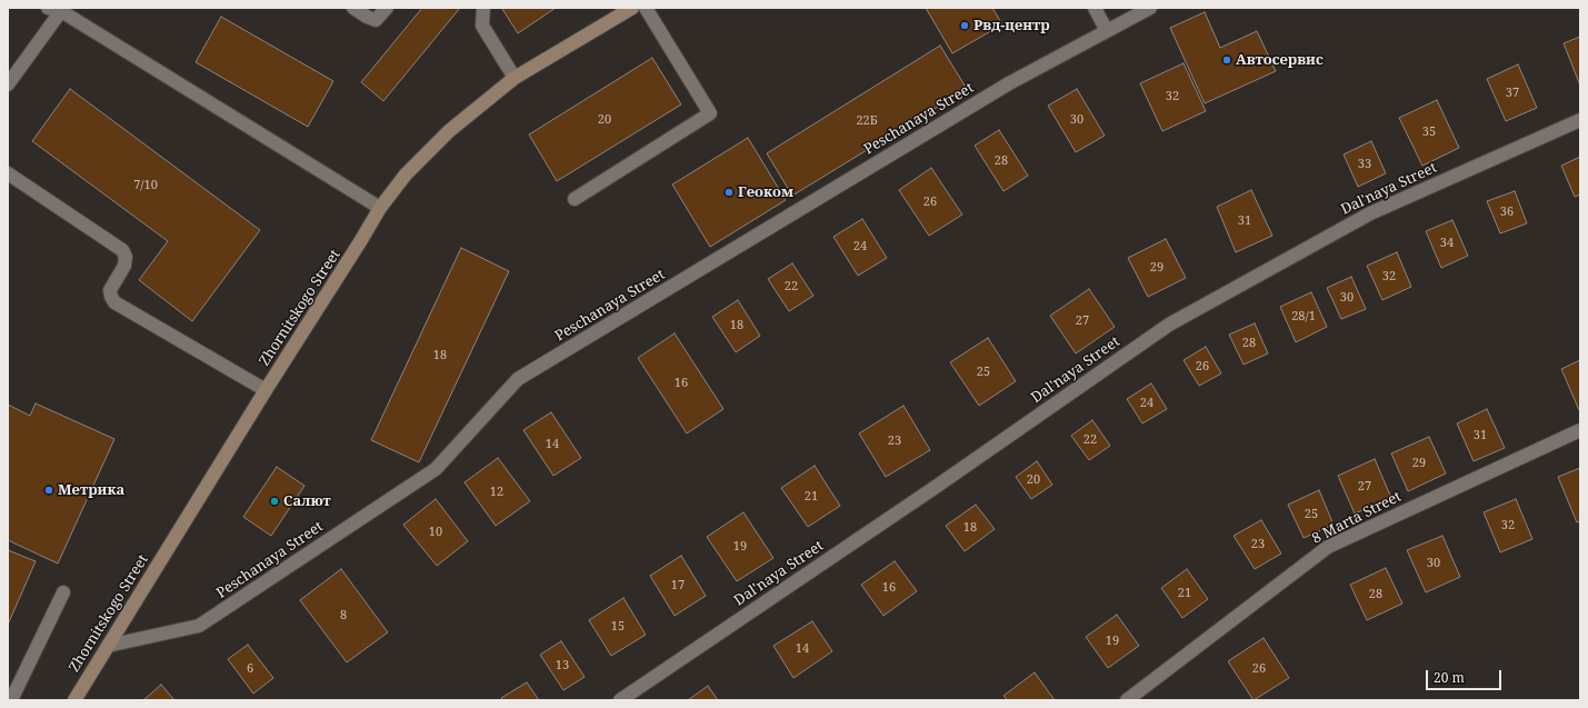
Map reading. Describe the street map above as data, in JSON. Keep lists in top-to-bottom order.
{
  "streets": {
    "main road": ["Zhornitskogo Street"],
    "street": ["Peschanaya Street", "Dal'naya Street", "8 Marta Street"]
  },
  "crossings": [
    ["Peschanaya Street", "Zhornitskogo Street"]
  ],
  "places": [
    "Рвд-центр",
    "Автосервис",
    "Геоком",
    "Метрика",
    "Салют"
  ],
  "house_numbers": [
    "37",
    "32",
    "20",
    "30",
    "22Б",
    "35",
    "28",
    "33",
    "7/10",
    "26",
    "36",
    "31",
    "34",
    "24",
    "29",
    "32",
    "22",
    "30",
    "28/1",
    "27",
    "18",
    "28",
    "18",
    "26",
    "25",
    "16",
    "24",
    "31",
    "22",
    "23",
    "14",
    "29",
    "20",
    "27",
    "12",
    "21",
    "25",
    "32",
    "18",
    "10",
    "23",
    "19",
    "30",
    "17",
    "16",
    "21",
    "28",
    "8",
    "15",
    "19",
    "14",
    "13",
    "6",
    "26"
  ],
  "scale_bar": "20 m"
}
